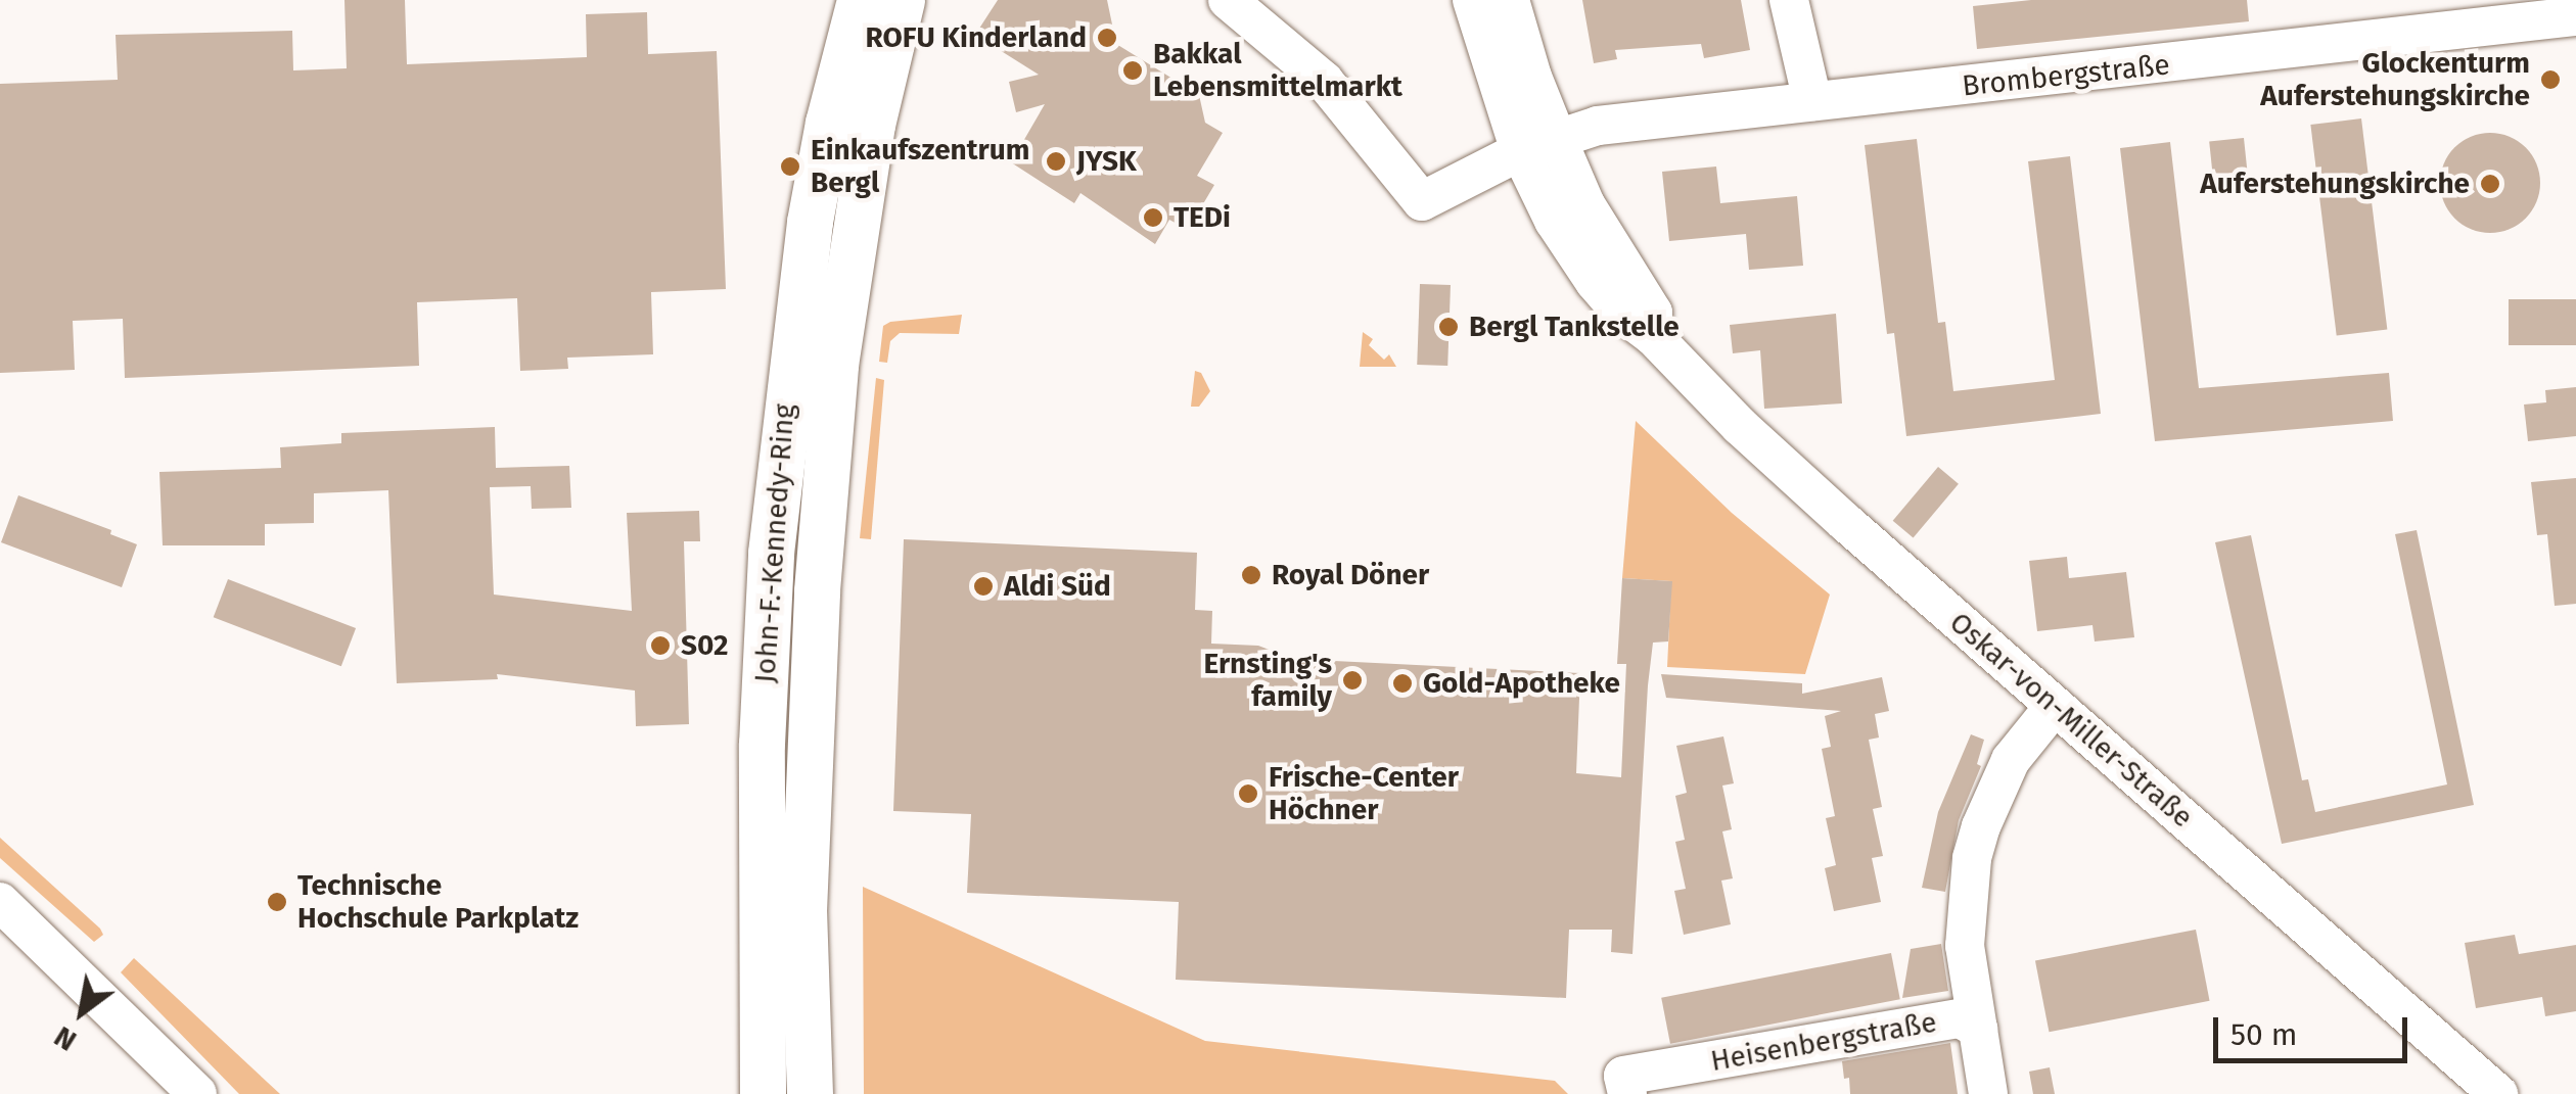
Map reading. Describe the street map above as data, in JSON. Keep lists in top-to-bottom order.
{
  "streets": {
    "main road": ["John-F.-Kennedy-Ring"],
    "street": ["Brombergstraße", "Oskar-von-Miller-Straße", "Heisenbergstraße"]
  },
  "crossings": [
    ["Brombergstraße", "Oskar-von-Miller-Straße"],
    ["Oskar-von-Miller-Straße", "Heisenbergstraße"]
  ],
  "places": [
    "ROFU Kinderland",
    "Bakkal Lebensmittelmarkt",
    "Glockenturm Auferstehungskirche",
    "JYSK",
    "Einkaufszentrum Bergl",
    "Auferstehungskirche",
    "TEDi",
    "Bergl Tankstelle",
    "Royal Döner",
    "Aldi Süd",
    "S02",
    "Ernsting's family",
    "Gold-Apotheke",
    "Frische-Center Höchner",
    "Technische Hochschule Parkplatz"
  ],
  "scale_bar": "50 m",
  "north": "bottom left"
}
